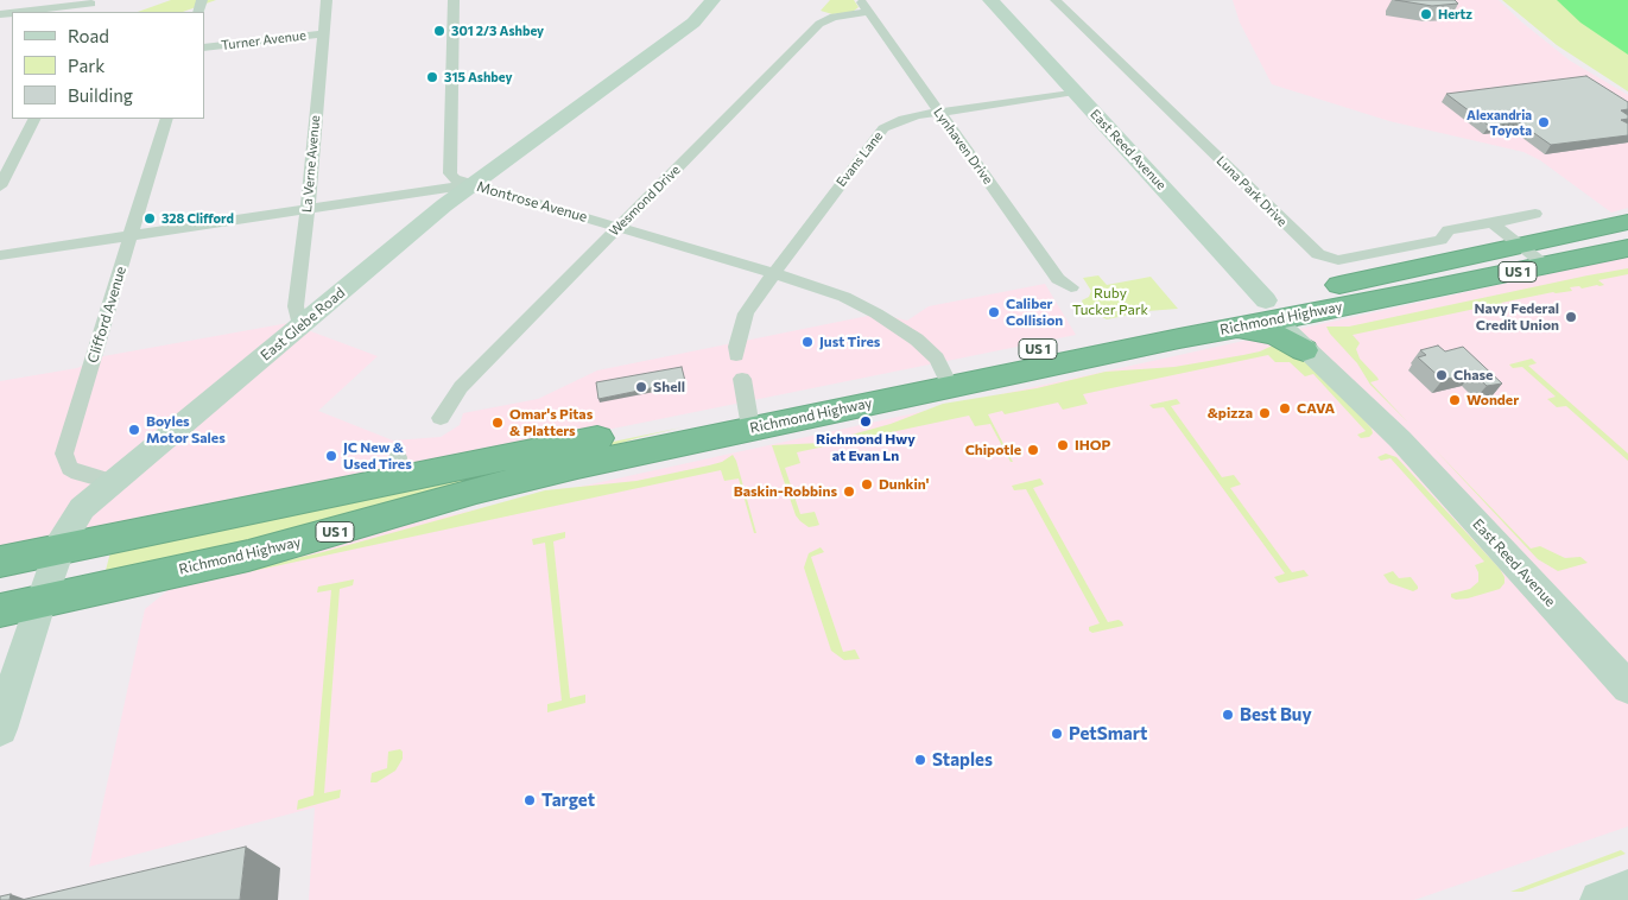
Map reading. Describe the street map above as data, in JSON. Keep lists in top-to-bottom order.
{
  "streets": {
    "highway": ["US 1", "Richmond Highway"],
    "street": [
      "Turner Avenue",
      "Lynhaven Drive",
      "East Reed Avenue",
      "Evans Lane",
      "La Verne Avenue",
      "Luna Park Drive",
      "Wesmond Drive",
      "Montrose Avenue",
      "Clifford Avenue",
      "East Glebe Road"
    ]
  },
  "crossings": [
    ["Turner Avenue", "La Verne Avenue"],
    ["Lynhaven Drive", "Evans Lane"],
    ["Lynhaven Drive", "Wesmond Drive"],
    ["East Reed Avenue", "Evans Lane"],
    ["East Reed Avenue", "Richmond Highway"],
    ["Evans Lane", "Montrose Avenue"],
    ["La Verne Avenue", "Montrose Avenue"],
    ["La Verne Avenue", "East Glebe Road"],
    ["Wesmond Drive", "Montrose Avenue"],
    ["Montrose Avenue", "Clifford Avenue"],
    ["Montrose Avenue", "Richmond Highway"],
    ["Montrose Avenue", "East Glebe Road"],
    ["Clifford Avenue", "East Glebe Road"],
    ["Richmond Highway", "East Glebe Road"]
  ],
  "parks": ["Ruby Tucker Park"],
  "places": [
    "Hertz",
    "301 2/3 Ashbey",
    "315 Ashbey",
    "Alexandria Toyota",
    "328 Clifford",
    "Caliber Collision",
    "Navy Federal Credit Union",
    "Just Tires",
    "Chase",
    "Shell",
    "Wonder",
    "CAVA",
    "&pizza",
    "Richmond Hwy at Evan Ln",
    "Omar's Pitas & Platters",
    "Boyles Motor Sales",
    "IHOP",
    "Chipotle",
    "JC New & Used Tires",
    "Dunkin'",
    "Baskin-Robbins",
    "Best Buy",
    "PetSmart",
    "Staples",
    "Target"
  ],
  "legend": ["Road", "Park", "Building"]
}
